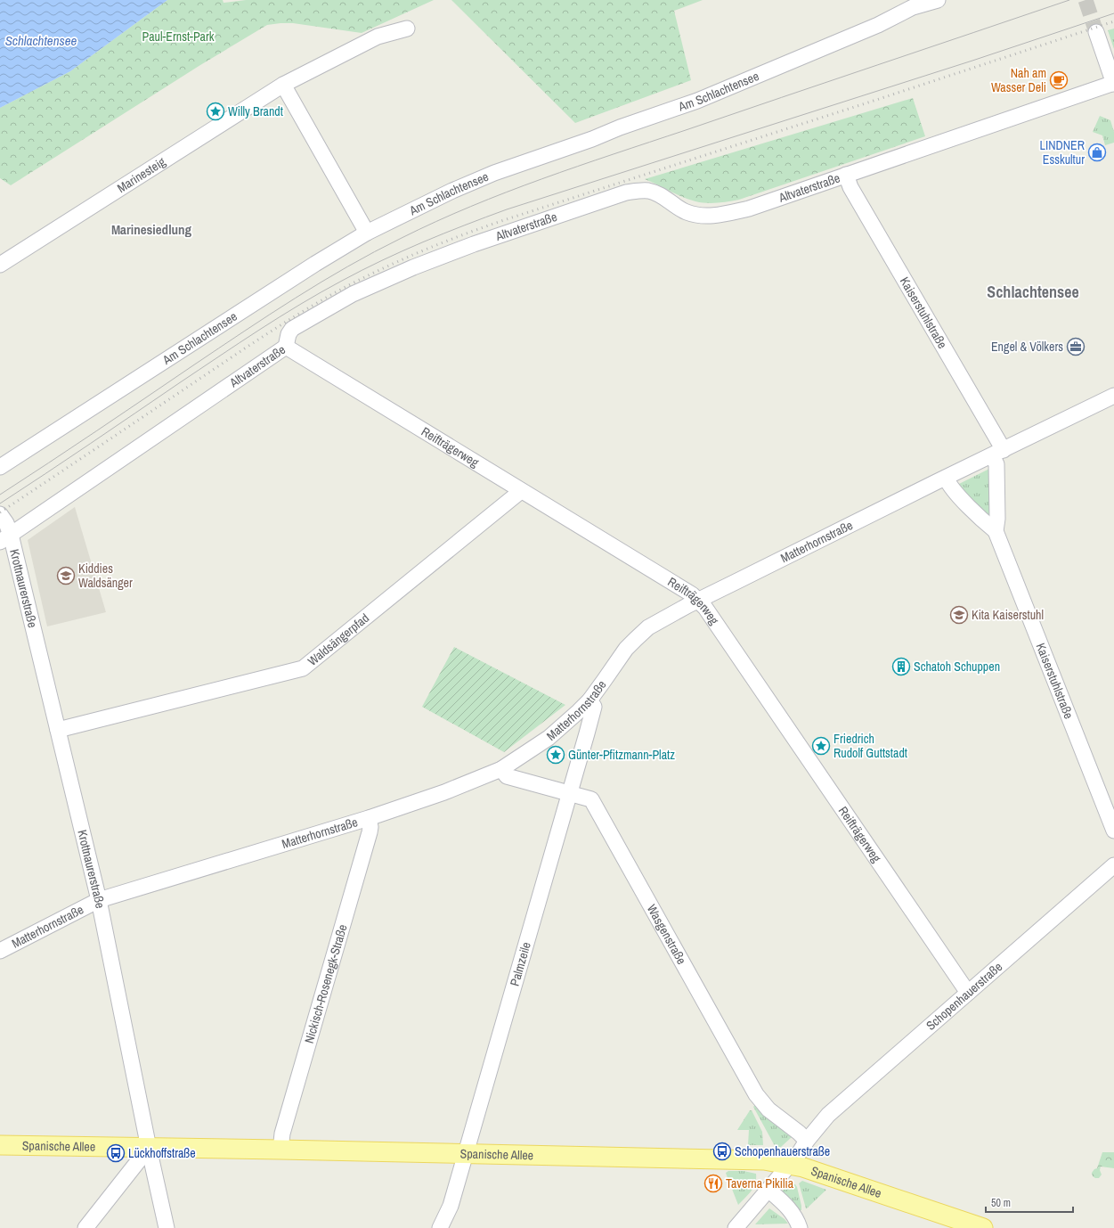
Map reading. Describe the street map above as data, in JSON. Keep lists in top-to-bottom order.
{
  "streets": {
    "main road": ["Spanische Allee"],
    "street": [
      "Am Schlachtensee",
      "Marinesteig",
      "Altvaterstraße",
      "Kaiserstuhlstraße",
      "Reifträgerweg",
      "Matterhornstraße",
      "Krottnaurerstraße",
      "Waldsängerpfad",
      "Wasgenstraße",
      "Palmzeile",
      "Nickisch-Rosenegk-Straße",
      "Schopenhauerstraße"
    ]
  },
  "crossings": [
    ["Altvaterstraße", "Kaiserstuhlstraße"],
    ["Altvaterstraße", "Reifträgerweg"],
    ["Altvaterstraße", "Krottnaurerstraße"],
    ["Kaiserstuhlstraße", "Matterhornstraße"],
    ["Reifträgerweg", "Matterhornstraße"],
    ["Reifträgerweg", "Waldsängerpfad"],
    ["Reifträgerweg", "Schopenhauerstraße"],
    ["Matterhornstraße", "Krottnaurerstraße"],
    ["Matterhornstraße", "Wasgenstraße"],
    ["Matterhornstraße", "Palmzeile"],
    ["Matterhornstraße", "Nickisch-Rosenegk-Straße"],
    ["Krottnaurerstraße", "Waldsängerpfad"],
    ["Krottnaurerstraße", "Spanische Allee"],
    ["Wasgenstraße", "Palmzeile"],
    ["Wasgenstraße", "Schopenhauerstraße"],
    ["Palmzeile", "Spanische Allee"],
    ["Nickisch-Rosenegk-Straße", "Spanische Allee"],
    ["Schopenhauerstraße", "Spanische Allee"]
  ],
  "districts": ["Marinesiedlung", "Schlachtensee"],
  "water": ["Schlachtensee"],
  "parks": ["Paul-Ernst-Park"],
  "places": {
    "cafe": ["Nah am Wasser Deli"],
    "place": ["Willy Brandt", "Friedrich Rudolf Guttstadt", "Günter-Pfitzmann-Platz"],
    "shop": ["LINDNER Esskultur"],
    "office": ["Engel & Völkers"],
    "school or university": ["Kiddies Waldsänger", "Kita Kaiserstuhl"],
    "building": ["Schatoh Schuppen"],
    "bus stop": ["Schopenhauerstraße", "Lückhoffstraße"],
    "restaurant": ["Taverna Pikilia"]
  },
  "scale_bar": "50 m"
}
